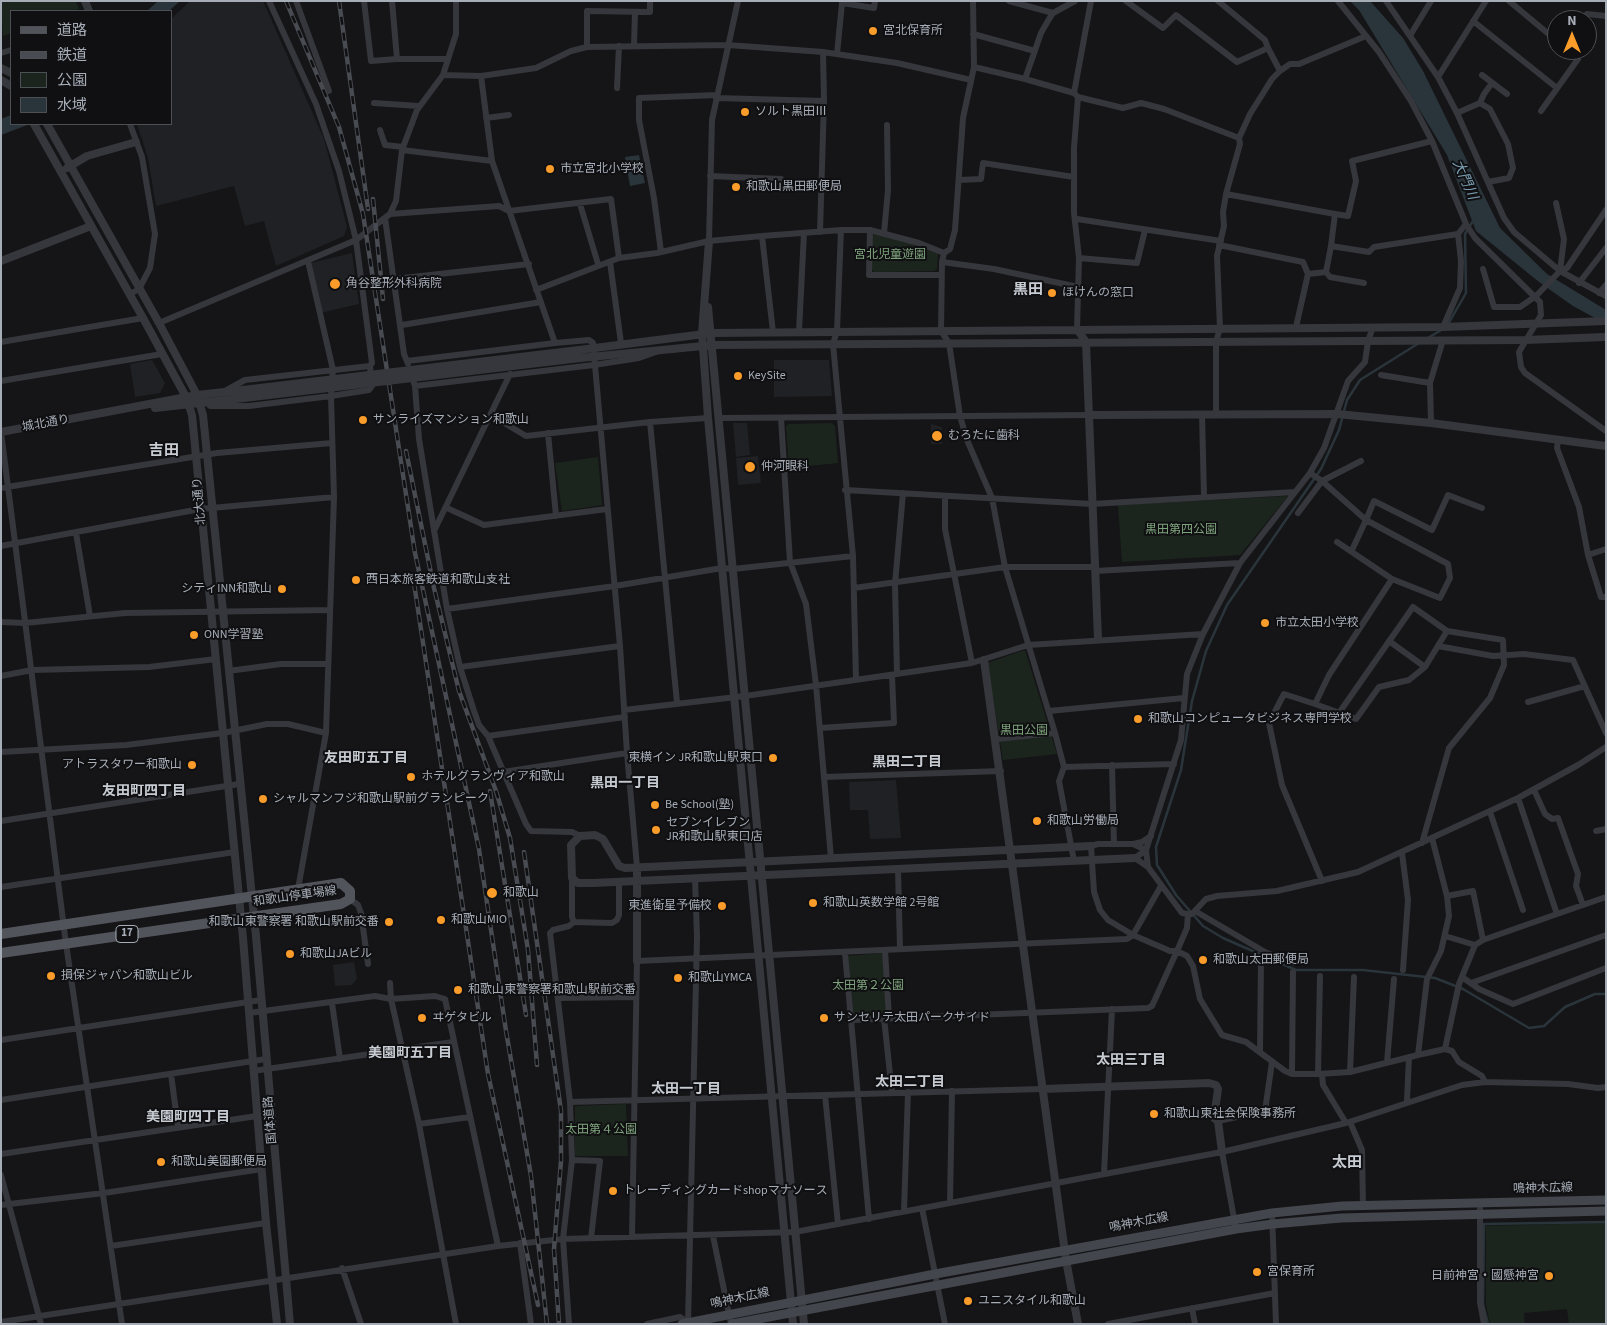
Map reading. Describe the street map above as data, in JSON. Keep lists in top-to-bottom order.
{
  "streets": {
    "main road": ["和歌山停車場線", "17", "鳴神木広線"],
    "street": ["城北通り", "北大通り", "国体道路"]
  },
  "crossings": [
    ["城北通り", "北大通り"],
    ["北大通り", "和歌山停車場線"],
    ["北大通り", "国体道路"],
    ["和歌山停車場線", "国体道路"]
  ],
  "districts": [
    "黒田",
    "吉田",
    "友田町五丁目",
    "黒田二丁目",
    "黒田一丁目",
    "友田町四丁目",
    "美園町五丁目",
    "太田三丁目",
    "太田二丁目",
    "太田一丁目",
    "美園町四丁目",
    "太田"
  ],
  "water": ["大門川"],
  "parks": [
    "宮北児童遊園",
    "黒田第四公園",
    "黒田公園",
    "太田第２公園",
    "太田第４公園"
  ],
  "places": [
    "宮北保育所",
    "ソルト黒田Ⅲ",
    "市立宮北小学校",
    "和歌山黒田郵便局",
    "角谷整形外科病院",
    "ほけんの窓口",
    "KeySite",
    "サンライズマンション和歌山",
    "むろたに歯科",
    "仲河眼科",
    "西日本旅客鉄道和歌山支社",
    "シティINN和歌山",
    "市立太田小学校",
    "ONN学習塾",
    "和歌山コンピュータビジネス専門学校",
    "東横イン JR和歌山駅東口",
    "アトラスタワー和歌山",
    "ホテルグランヴィア和歌山",
    "シャルマンフジ和歌山駅前グランピーク",
    "Be School(塾)",
    "和歌山労働局",
    "セブンイレブン JR和歌山駅東口店",
    "和歌山",
    "和歌山英数学館 2号館",
    "東進衛星予備校",
    "和歌山MIO",
    "和歌山東警察署 和歌山駅前交番",
    "和歌山JAビル",
    "和歌山太田郵便局",
    "損保ジャパン和歌山ビル",
    "和歌山YMCA",
    "和歌山東警察署和歌山駅前交番",
    "ヰゲタビル",
    "サンセリテ太田パークサイド",
    "和歌山東社会保険事務所",
    "和歌山美園郵便局",
    "トレーディングカードshopマナソース",
    "宮保育所",
    "日前神宮・國懸神宮",
    "ユニスタイル和歌山"
  ],
  "legend": [
    "道路",
    "鉄道",
    "公園",
    "水域"
  ],
  "north": "top"
}
